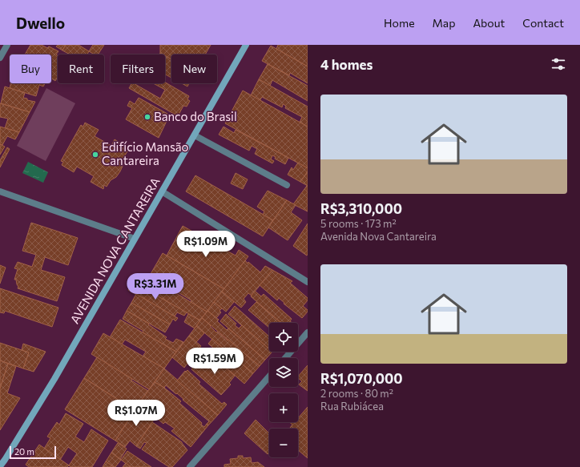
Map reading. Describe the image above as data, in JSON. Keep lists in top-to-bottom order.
{
  "streets": {
    "main road": ["AVENIDA NOVA CANTAREIRA"]
  },
  "places": ["Banco do Brasil", "Edifício Mansão Cantareira"],
  "scale_bar": "20 m",
  "page": {
    "header": "Dwello",
    "nav": [
      "Home",
      "Map",
      "About",
      "Contact"
    ],
    "heading": "4 homes",
    "chip": [
      "Buy",
      "Rent",
      "Filters",
      "New"
    ],
    "list": [
      {
        "name": "R$3,310,000",
        "note": "5 rooms · 173 m² · Avenida Nova Cantareira"
      },
      {
        "name": "R$1,070,000",
        "note": "2 rooms · 80 m² · Rua Rubiácea"
      }
    ],
    "price": [
      "R$1.09M",
      "R$3.31M",
      "R$1.59M",
      "R$1.07M"
    ],
    "map_buttons": ["+", "−"],
    "scale": "20 m"
  }
}
